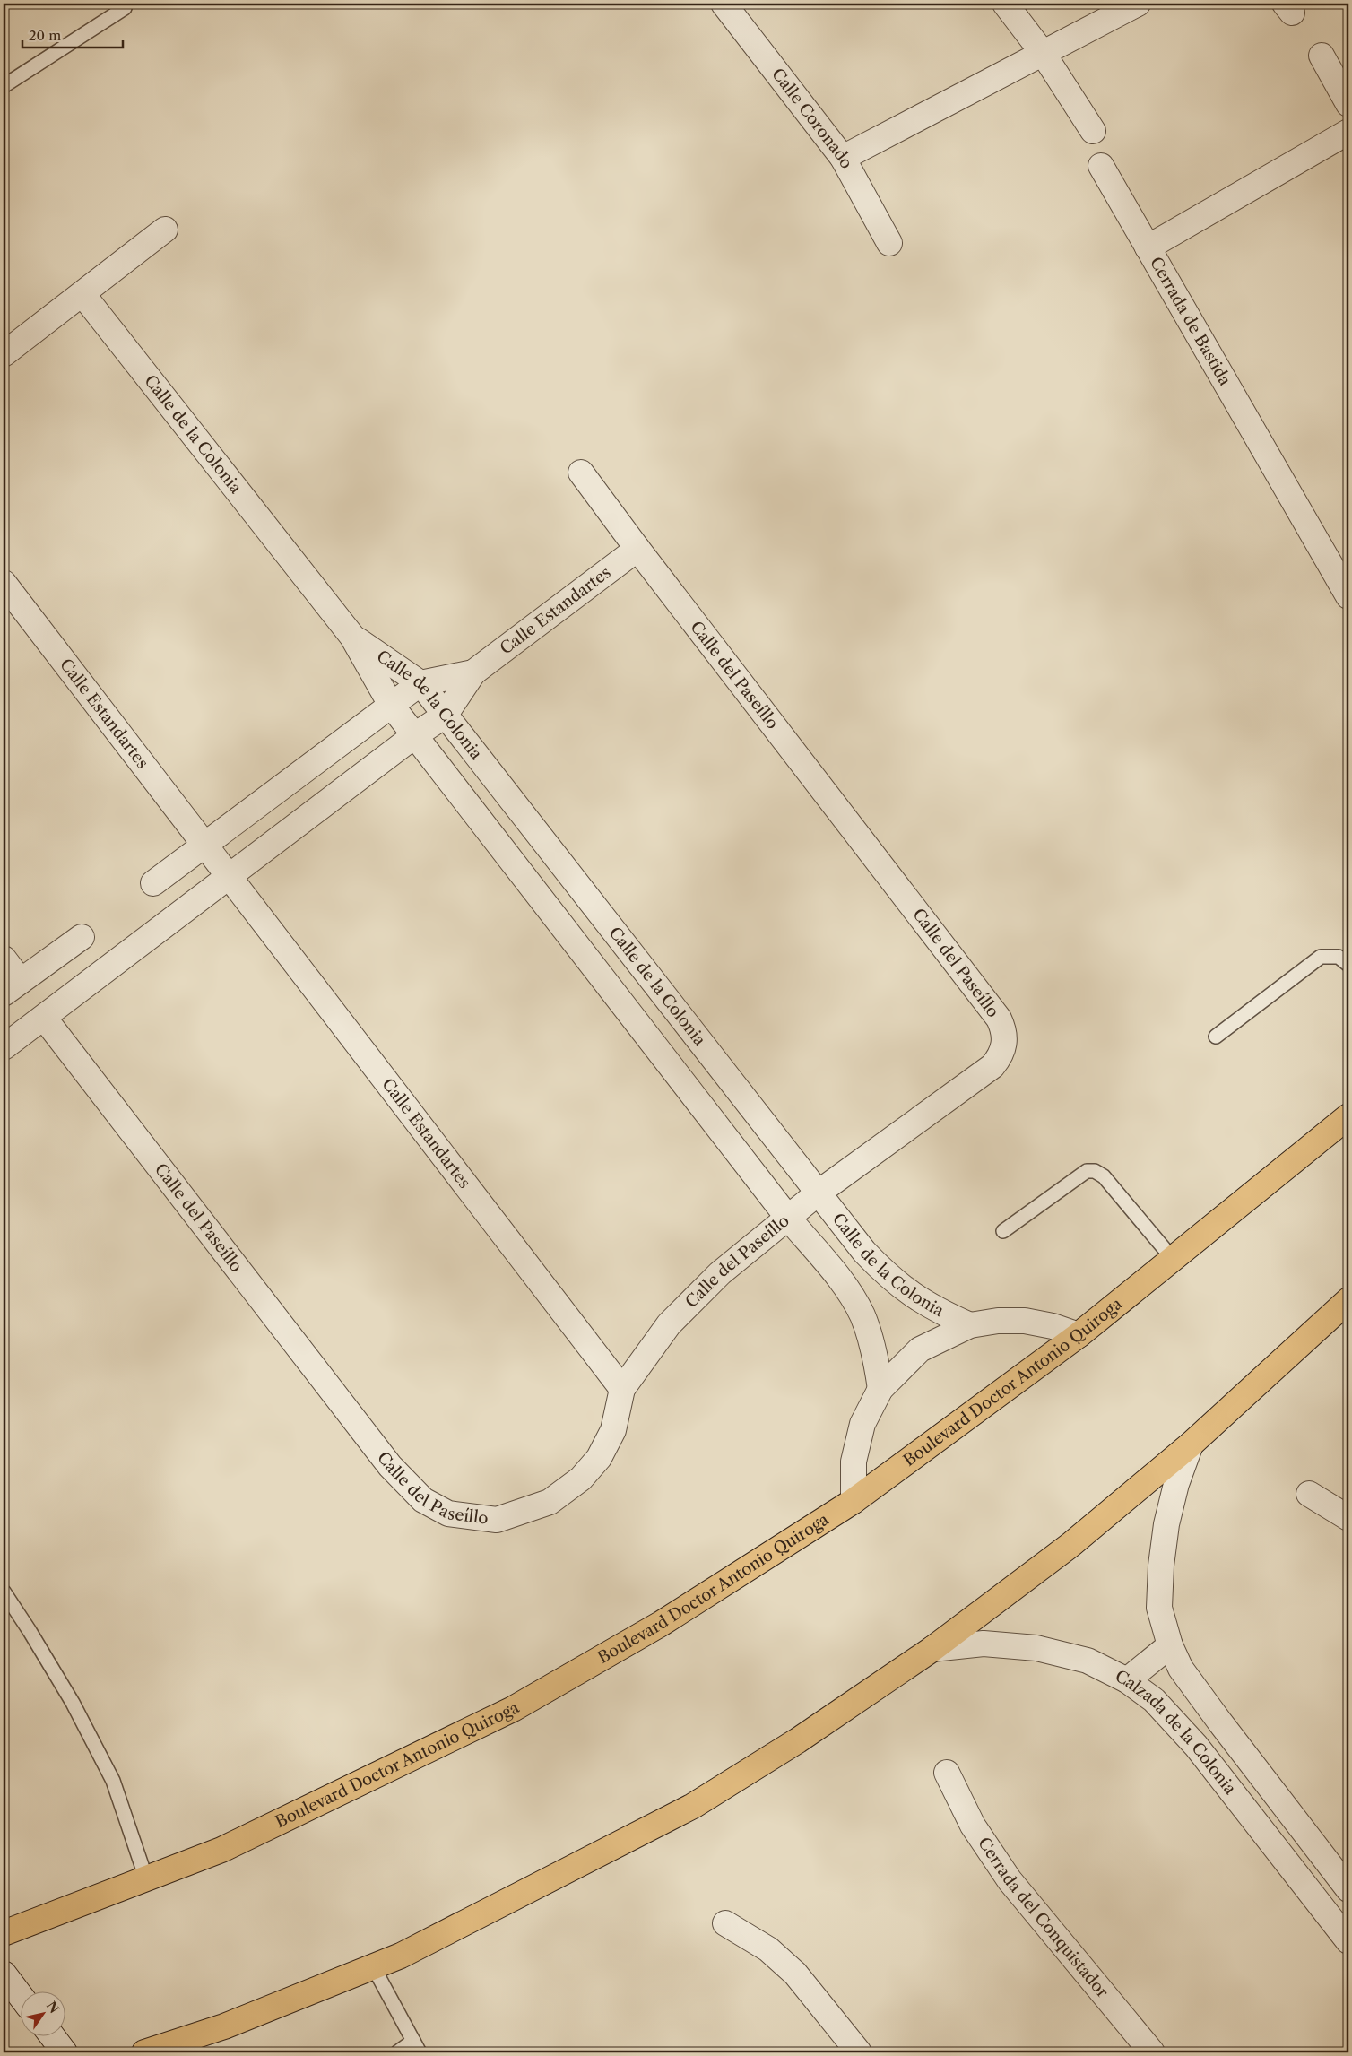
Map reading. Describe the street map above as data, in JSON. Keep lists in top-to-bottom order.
{
  "streets": {
    "main road": ["Boulevard Doctor Antonio Quiroga"],
    "street": [
      "Calle Coronado",
      "Cerrada de Bastida",
      "Calle de la Colonia",
      "Calle Estandartes",
      "Calle del Paseíllo",
      "Calzada de la Colonia",
      "Cerrada del Conquistador"
    ]
  },
  "crossings": [
    ["Calle de la Colonia", "Calle Estandartes"],
    ["Calle de la Colonia", "Calle del Paseíllo"],
    ["Calle de la Colonia", "Boulevard Doctor Antonio Quiroga"],
    ["Calle Estandartes", "Calle del Paseíllo"]
  ],
  "scale_bar": "20 m",
  "north": "top right"
}
